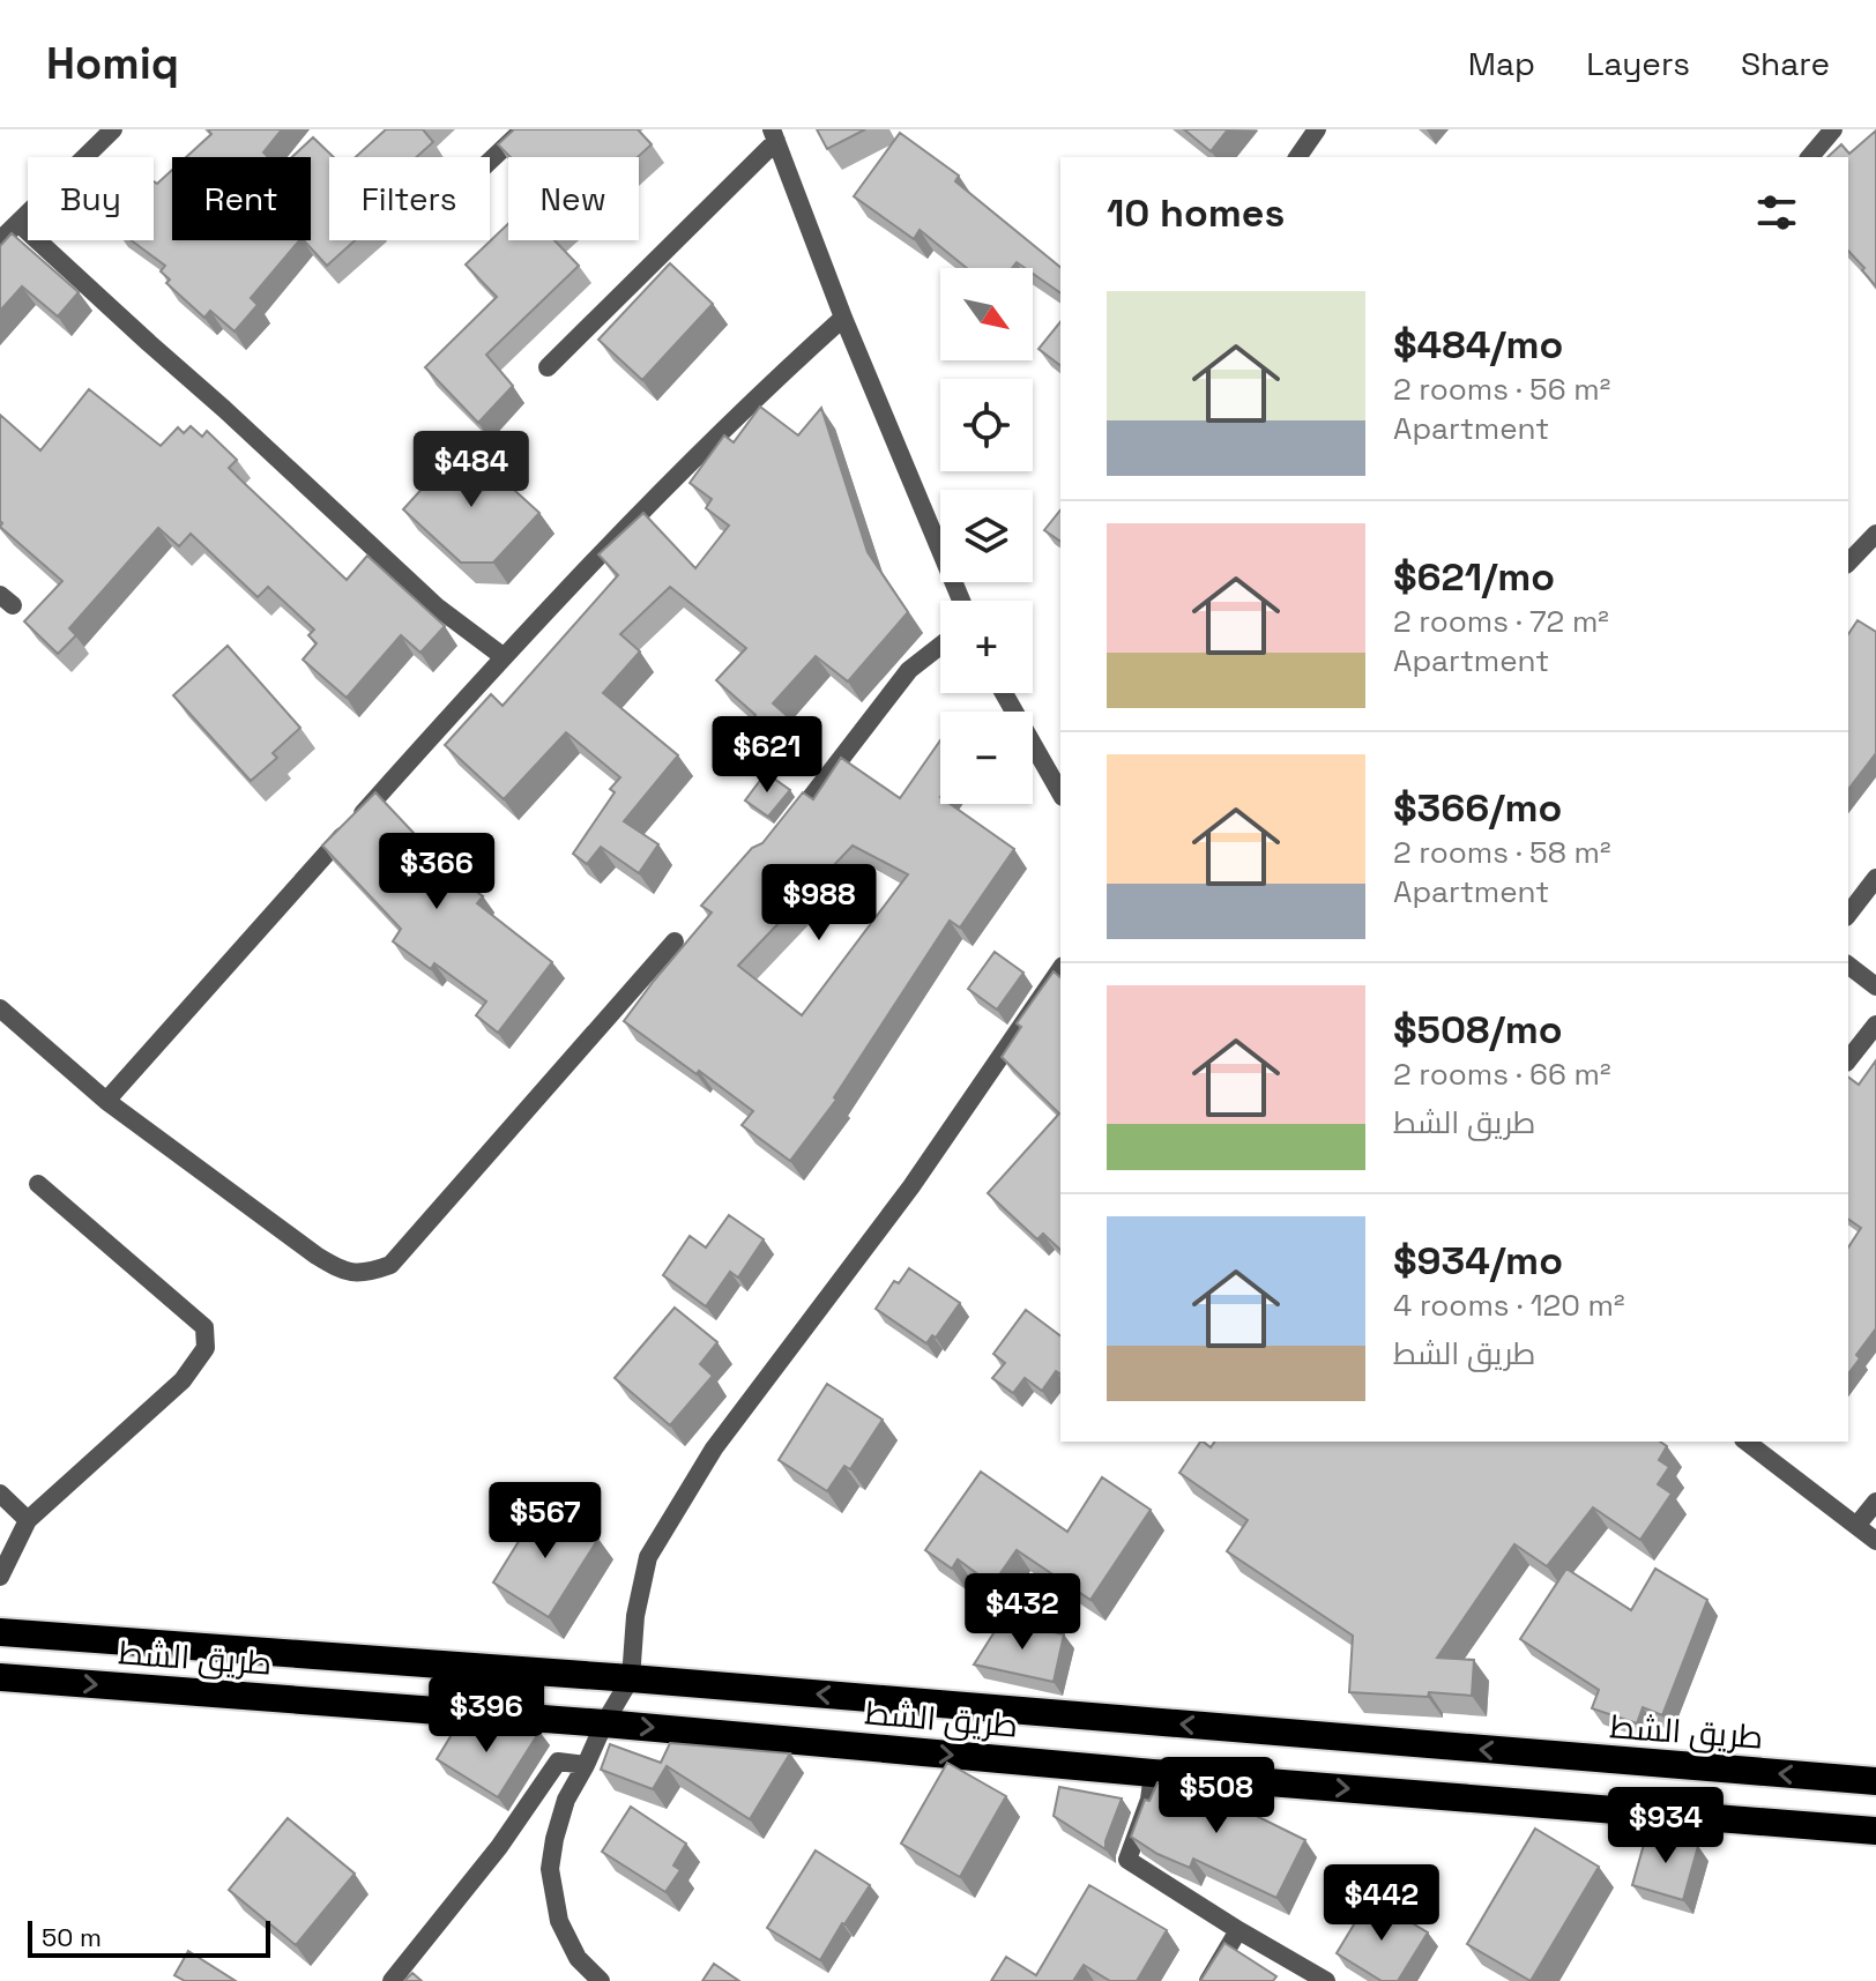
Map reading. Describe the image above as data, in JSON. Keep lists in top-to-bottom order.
{
  "streets": {
    "highway": ["طريق الشط"]
  },
  "scale_bar": "50 m",
  "north": "bottom right",
  "page": {
    "header": "Homiq",
    "nav": ["Map", "Layers", "Share"],
    "chip": [
      "Buy",
      "Rent",
      "Filters",
      "New"
    ],
    "heading": "10 homes",
    "map_buttons": ["+", "−"],
    "list": [
      {
        "name": "$484/mo",
        "note": "2 rooms · 56 m² · Apartment"
      },
      {
        "name": "$621/mo",
        "note": "2 rooms · 72 m² · Apartment"
      },
      {
        "name": "$366/mo",
        "note": "2 rooms · 58 m² · Apartment"
      },
      {
        "name": "$508/mo",
        "note": "2 rooms · 66 m² · طريق الشط"
      },
      {
        "name": "$934/mo",
        "note": "4 rooms · 120 m² · طريق الشط"
      }
    ],
    "price": [
      "$484",
      "$621",
      "$366",
      "$988",
      "$567",
      "$432",
      "$396",
      "$508",
      "$934",
      "$442"
    ],
    "scale": "50 m"
  }
}
